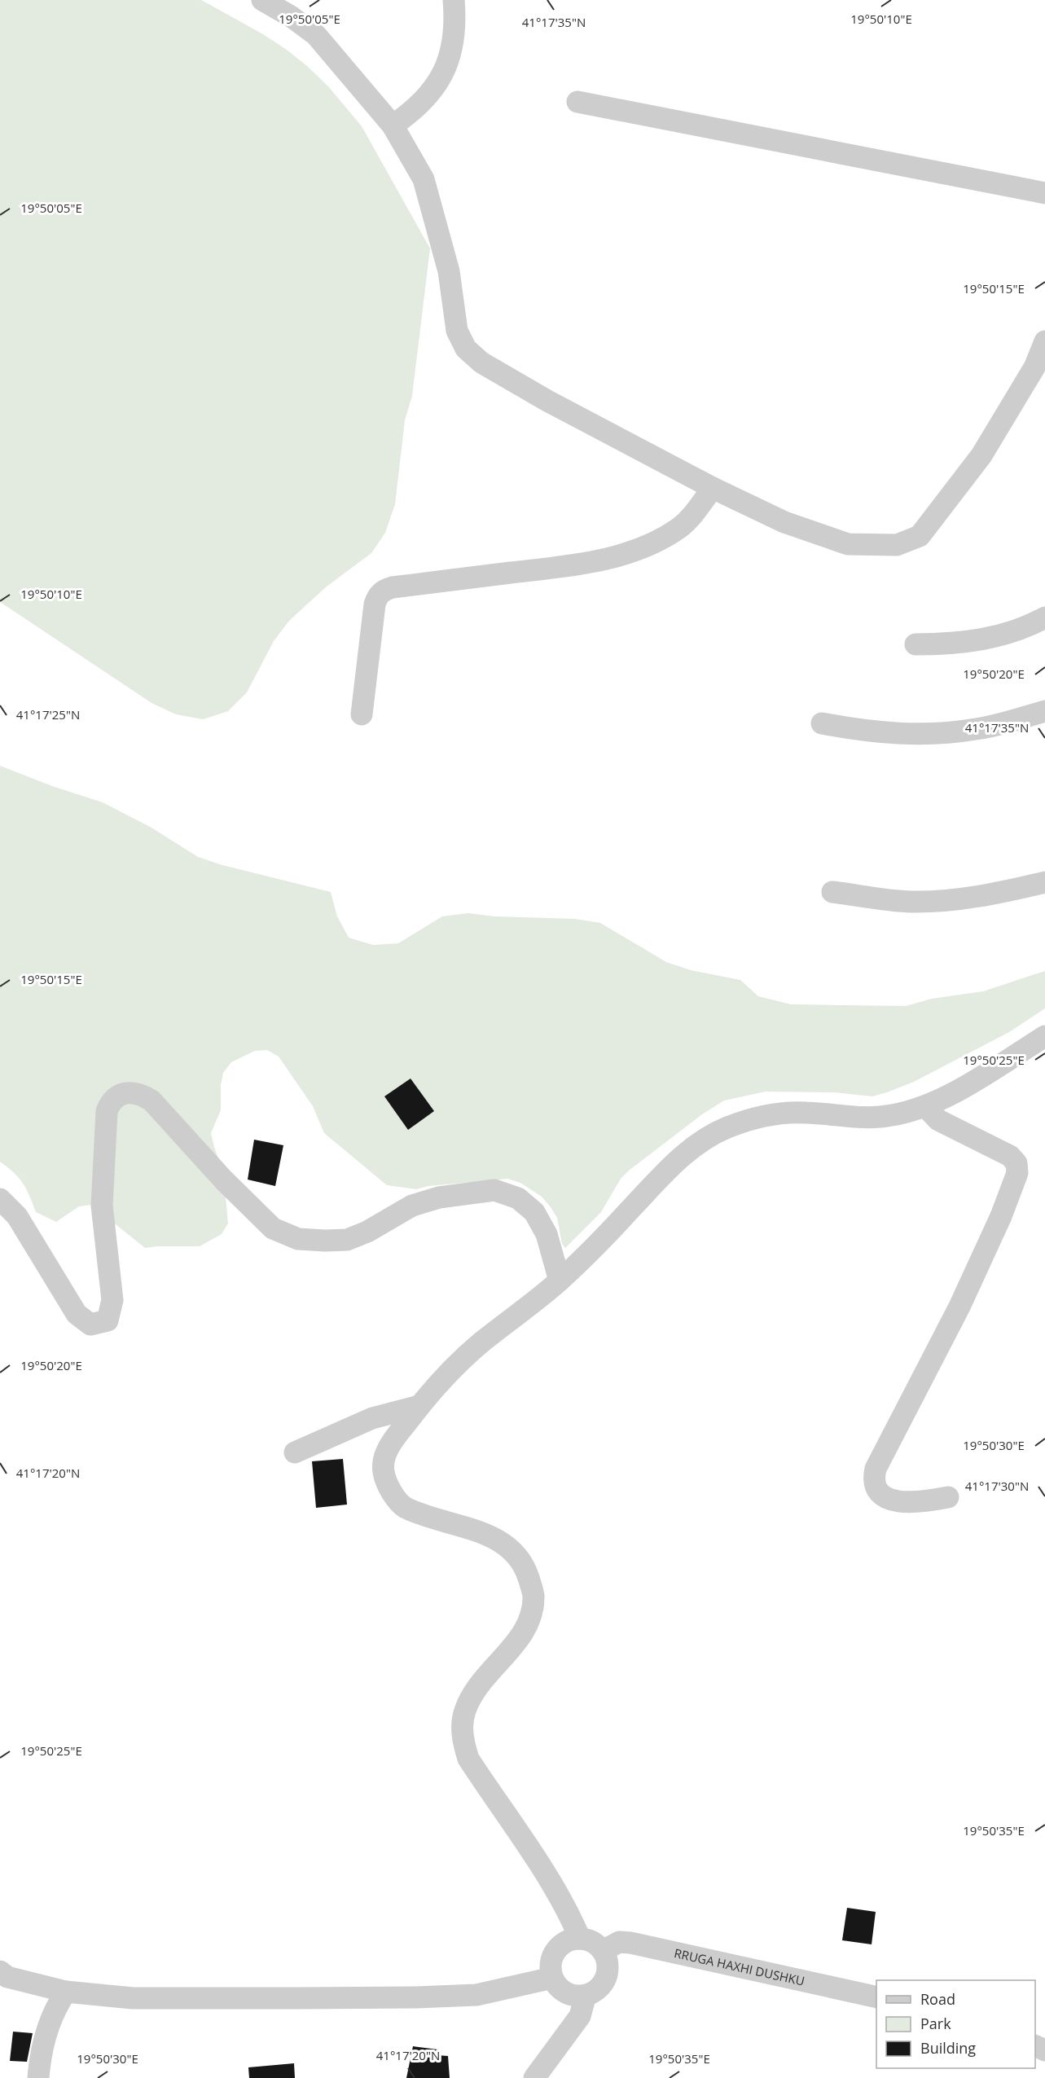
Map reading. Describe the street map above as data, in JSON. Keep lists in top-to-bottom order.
{
  "streets": {
    "street": ["RRUGA HAXHI DUSHKU"]
  },
  "legend": ["Road", "Park", "Building"],
  "coordinates": [
    "19°50'05\"E",
    "19°50'10\"E",
    "41°17'35\"N",
    "19°50'15\"E",
    "19°50'20\"E",
    "41°17'25\"N",
    "19°50'25\"E",
    "19°50'30\"E",
    "41°17'20\"N",
    "41°17'30\"N",
    "19°50'35\"E"
  ]
}
